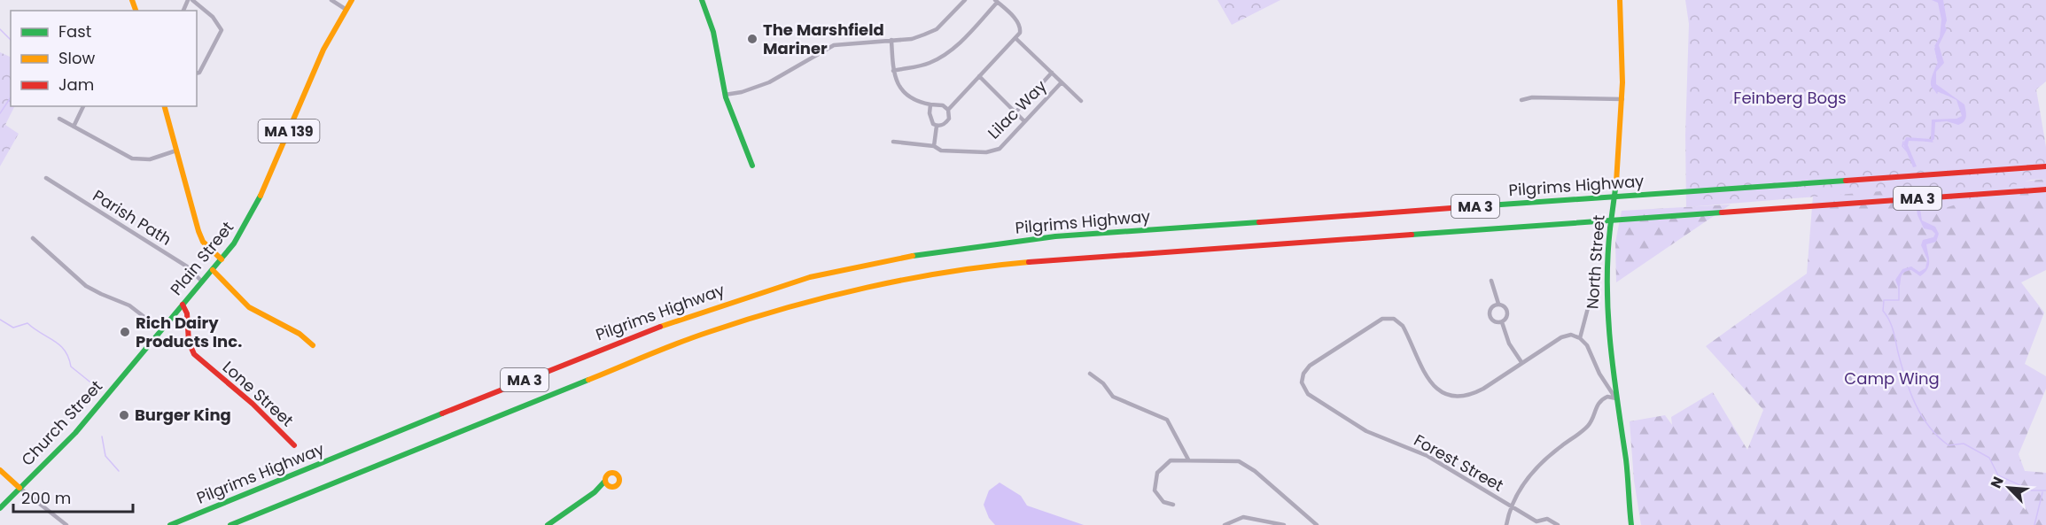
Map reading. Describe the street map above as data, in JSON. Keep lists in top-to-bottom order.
{
  "streets": {
    "main road": [
      "MA 139",
      "Pilgrims Highway",
      "MA 3",
      "Plain Street",
      "North Street",
      "Lone Street",
      "Church Street"
    ],
    "street": ["Lilac Way", "Parish Path", "Forest Street"]
  },
  "crossings": [
    ["Parish Path", "Plain Street"],
    ["Plain Street", "Lone Street"],
    ["Plain Street", "Church Street"]
  ],
  "parks": ["Feinberg Bogs", "Camp Wing"],
  "places": ["The Marshfield Mariner", "Rich Dairy Products Inc.", "Burger King"],
  "legend": ["Fast", "Slow", "Jam"],
  "scale_bar": "200 m",
  "north": "top left"
}
